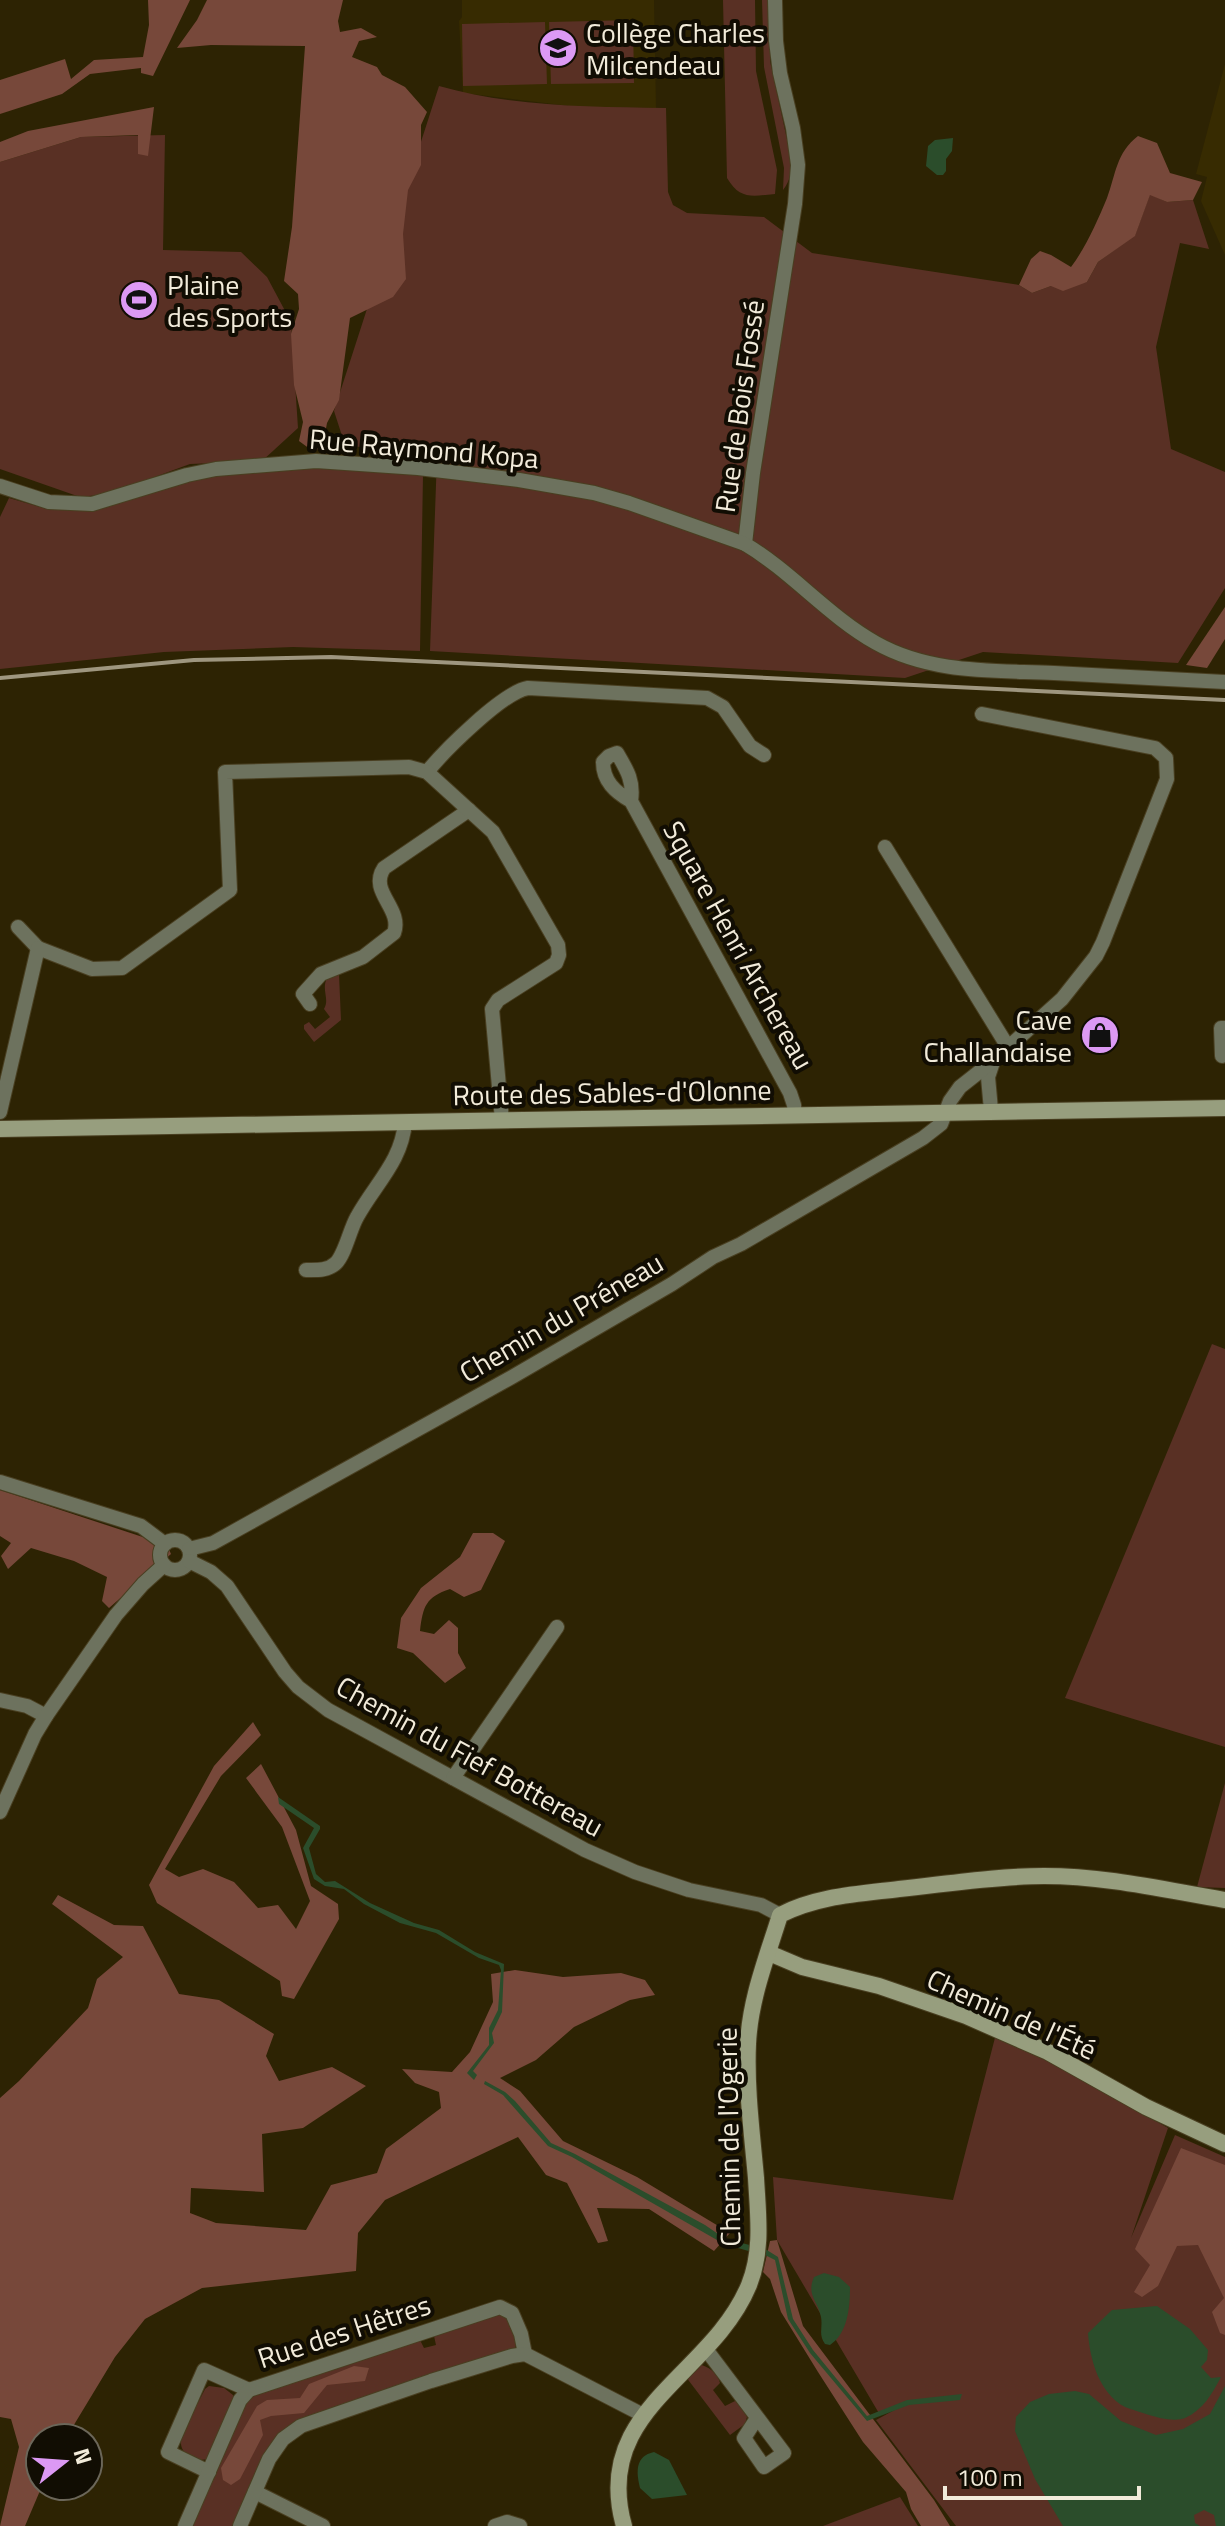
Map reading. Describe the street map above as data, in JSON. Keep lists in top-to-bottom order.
{
  "streets": {
    "street": [
      "Rue de Bois Fossé",
      "Rue Raymond Kopa",
      "Square Henri Archereau",
      "Route des Sables-d'Olonne",
      "Chemin du Préneau",
      "Chemin du Fief Bottereau",
      "Chemin de l'Été",
      "Chemin de l'Ogerie",
      "Rue des Hêtres"
    ]
  },
  "crossings": [
    ["Rue de Bois Fossé", "Rue Raymond Kopa"],
    ["Square Henri Archereau", "Route des Sables-d'Olonne"],
    ["Route des Sables-d'Olonne", "Chemin du Préneau"],
    ["Chemin du Préneau", "Chemin du Fief Bottereau"],
    ["Chemin du Fief Bottereau", "Chemin de l'Ogerie"],
    ["Chemin de l'Été", "Chemin de l'Ogerie"]
  ],
  "places": {
    "school or university": ["Collège Charles Milcendeau"],
    "sports": ["Plaine des Sports"],
    "shop": ["Cave Challandaise"]
  },
  "scale_bar": "100 m",
  "north": "right"
}
